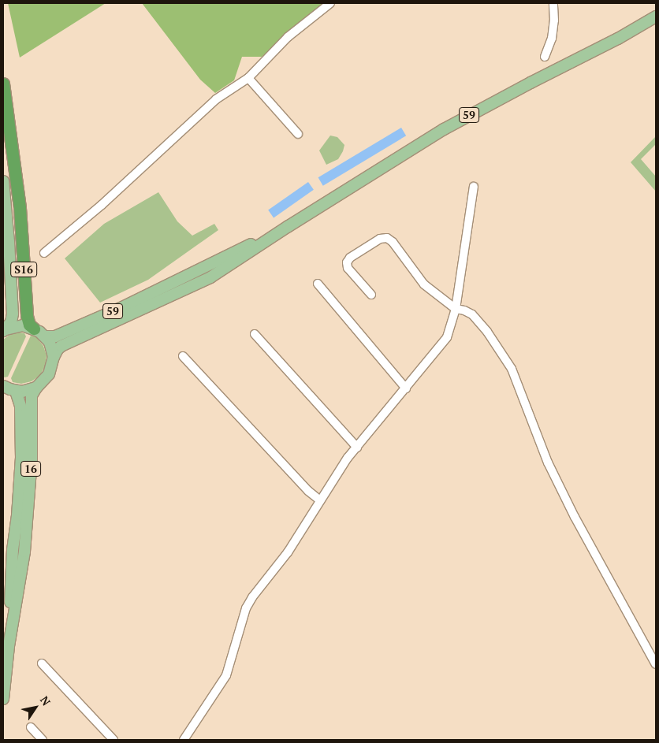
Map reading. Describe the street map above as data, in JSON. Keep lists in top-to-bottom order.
{
  "streets": {
    "highway": ["S16"],
    "main road": ["59", "16"]
  },
  "crossings": [
    ["59", "16"]
  ],
  "north": "top right"
}
